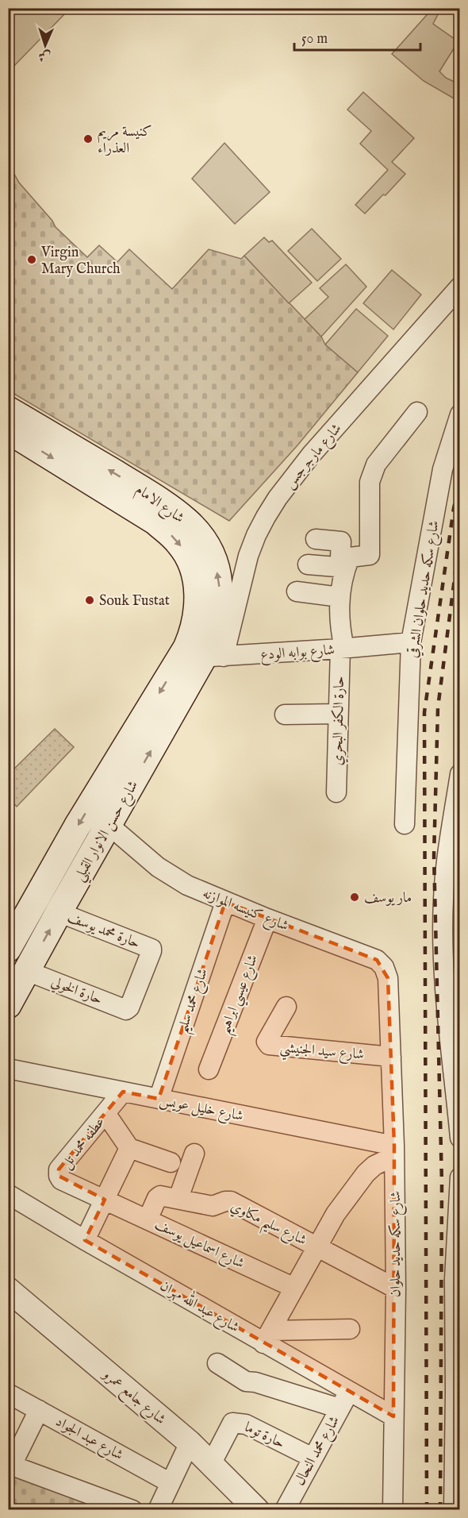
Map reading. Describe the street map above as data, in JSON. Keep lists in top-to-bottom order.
{
  "streets": {
    "main road": ["شارع الامام", "شارع حسن الانوار القبلي"],
    "street": [
      "شارع مارجرجس",
      "شارع سكه حديد حلوان الشرقي",
      "شارع بوابه الودع",
      "حارة الكفر البحري",
      "شارع كنيسه الموازنه",
      "حارة محمد يوسف",
      "حارة الخولي",
      "شارع عيسي ابراهيم",
      "شارع محمد سليم",
      "شارع سيد الجنيشي",
      "شارع خليل عويس",
      "عطفه محمد تل",
      "شارع سليم مكاوي",
      "شارع اسماعيل يوسف",
      "شارع سكه حديد حلوان",
      "شارع عبد الله مهران",
      "شارع جامع عمرو",
      "حارة توما",
      "شارع عبد الجواد",
      "شارع محمد النحال"
    ]
  },
  "crossings": [
    ["شارع مارجرجس", "شارع الامام"],
    ["شارع مارجرجس", "شارع بوابه الودع"],
    ["شارع مارجرجس", "شارع حسن الانوار القبلي"],
    ["شارع الامام", "شارع بوابه الودع"],
    ["شارع الامام", "شارع حسن الانوار القبلي"],
    ["شارع سكه حديد حلوان الشرقي", "شارع بوابه الودع"],
    ["شارع بوابه الودع", "حارة الكفر البحري"],
    ["شارع بوابه الودع", "شارع حسن الانوار القبلي"],
    ["شارع حسن الانوار القبلي", "شارع كنيسه الموازنه"],
    ["شارع حسن الانوار القبلي", "حارة محمد يوسف"],
    ["شارع حسن الانوار القبلي", "حارة الخولي"],
    ["شارع كنيسه الموازنه", "شارع عيسي ابراهيم"],
    ["شارع كنيسه الموازنه", "شارع محمد سليم"],
    ["شارع كنيسه الموازنه", "شارع سكه حديد حلوان"],
    ["حارة محمد يوسف", "حارة الخولي"],
    ["شارع محمد سليم", "شارع خليل عويس"],
    ["شارع سيد الجنيشي", "شارع سكه حديد حلوان"],
    ["شارع خليل عويس", "عطفه محمد تل"],
    ["شارع خليل عويس", "شارع سكه حديد حلوان"],
    ["عطفه محمد تل", "شارع اسماعيل يوسف"],
    ["شارع سليم مكاوي", "شارع اسماعيل يوسف"],
    ["شارع سليم مكاوي", "شارع سكه حديد حلوان"],
    ["شارع سكه حديد حلوان", "شارع عبد الله مهران"],
    ["شارع عبد الله مهران", "شارع محمد النحال"],
    ["شارع جامع عمرو", "حارة توما"],
    ["حارة توما", "شارع محمد النحال"]
  ],
  "places": [
    "كنيسة مريم العذراء",
    "Virgin Mary Church",
    "Souk Fustat",
    "مار يوسف"
  ],
  "scale_bar": "50 m",
  "north": "bottom"
}
